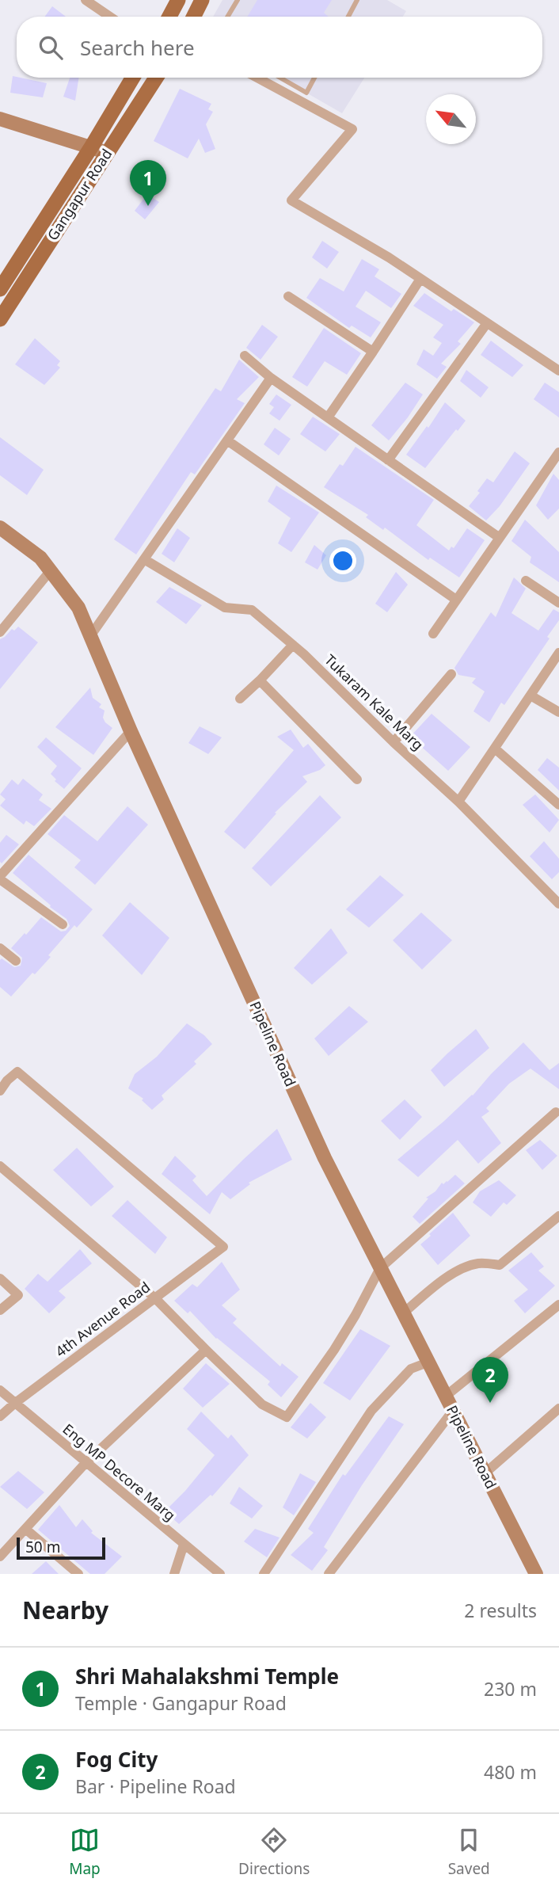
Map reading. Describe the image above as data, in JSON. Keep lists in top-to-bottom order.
{
  "streets": {
    "main road": ["Gangapur Road"],
    "street": [
      "Tukaram Kale Marg",
      "Pipeline Road",
      "4th Avenue Road",
      "Eng MP Decore Marg"
    ]
  },
  "crossings": [
    ["4th Avenue Road", "Eng MP Decore Marg"]
  ],
  "scale_bar": "50 m",
  "north": "top left",
  "page": {
    "search": "Search here",
    "pins": ["1", "2"],
    "scale": "50 m",
    "heading": ["Nearby", "2 results"],
    "list": [
      {
        "mark": "1",
        "name": "Shri Mahalakshmi Temple",
        "note": "Temple · Gangapur Road",
        "value": "230 m"
      },
      {
        "mark": "2",
        "name": "Fog City",
        "note": "Bar · Pipeline Road",
        "value": "480 m"
      }
    ],
    "nav": ["Map", "Directions", "Saved"]
  }
}
